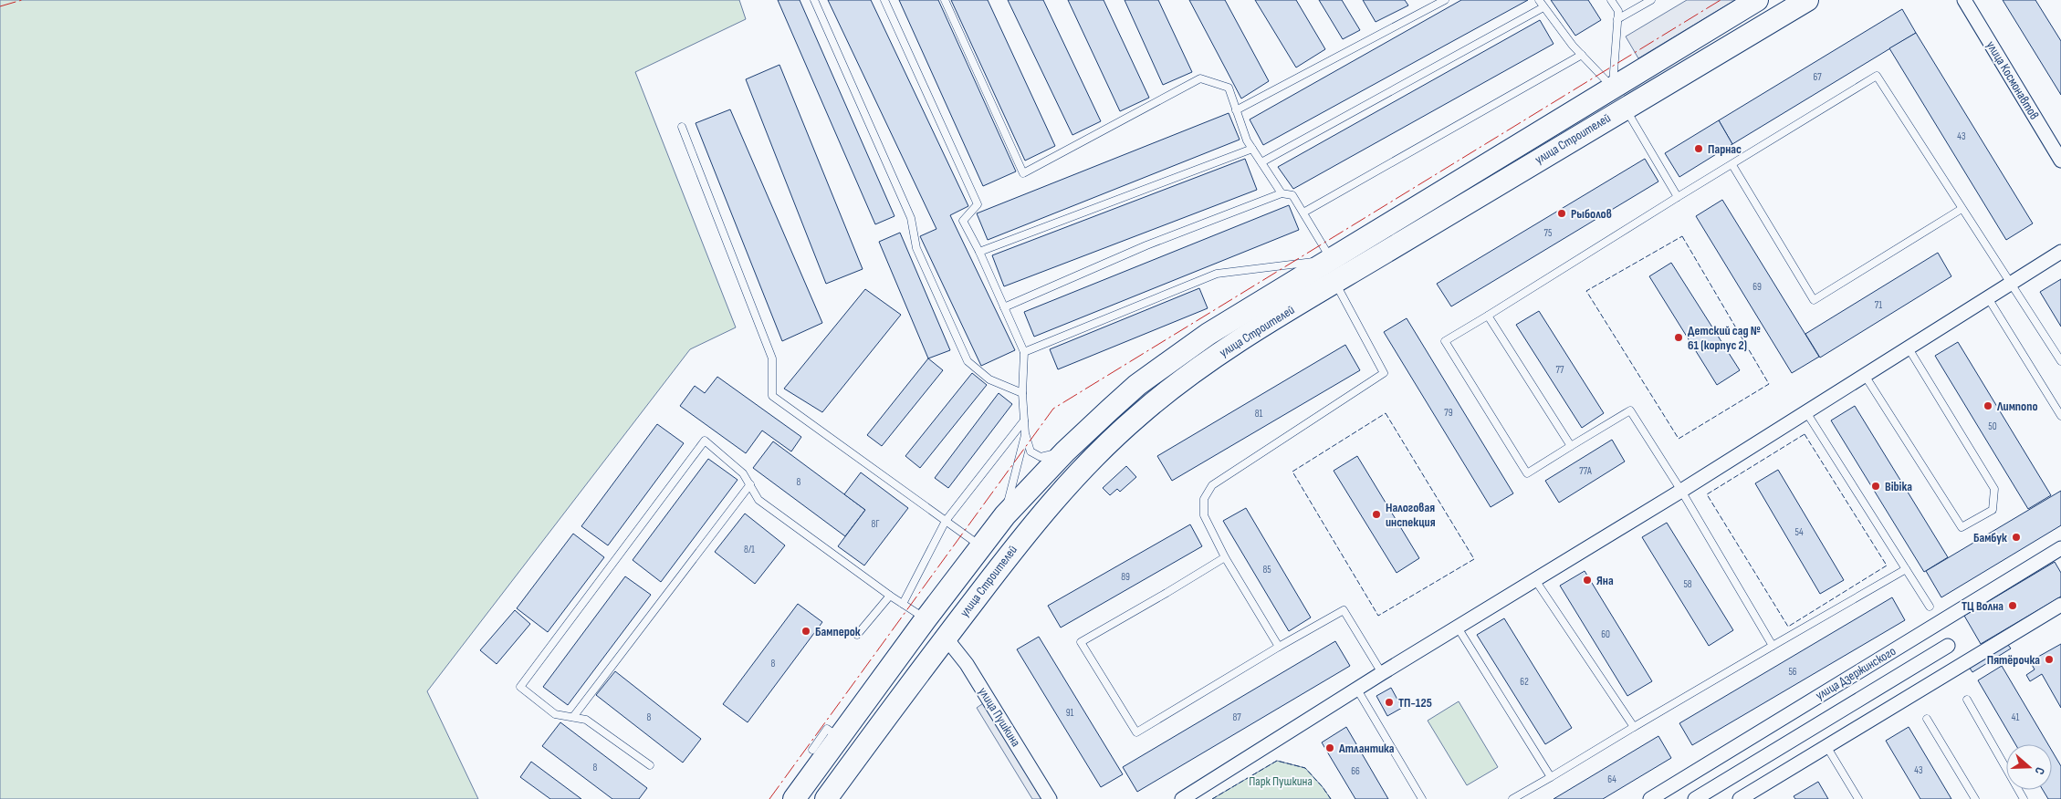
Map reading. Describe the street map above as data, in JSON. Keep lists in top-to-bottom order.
{
  "streets": {
    "main road": ["улица Строителей"],
    "street": ["улица Космонавтов", "улица Дзержинского", "улица Пушкина"]
  },
  "crossings": [
    ["улица Строителей", "улица Пушкина"]
  ],
  "parks": ["Парк Пушкина"],
  "places": [
    "Парнас",
    "Рыболов",
    "Детский сад № 61 (корпус 2)",
    "Лимпопо",
    "Bibika",
    "Налоговая инспекция",
    "Бамбук",
    "Яна",
    "ТЦ Волна",
    "Бамперок",
    "Пятёрочка",
    "ТП-125",
    "Атлантика"
  ],
  "house_numbers": [
    "67",
    "43",
    "75",
    "69",
    "71",
    "77",
    "79",
    "81",
    "50",
    "77А",
    "8",
    "8Г",
    "54",
    "8/1",
    "85",
    "89",
    "58",
    "60",
    "8",
    "56",
    "62",
    "91",
    "8",
    "87",
    "41",
    "8",
    "43",
    "66",
    "64"
  ],
  "north": "right"
}
